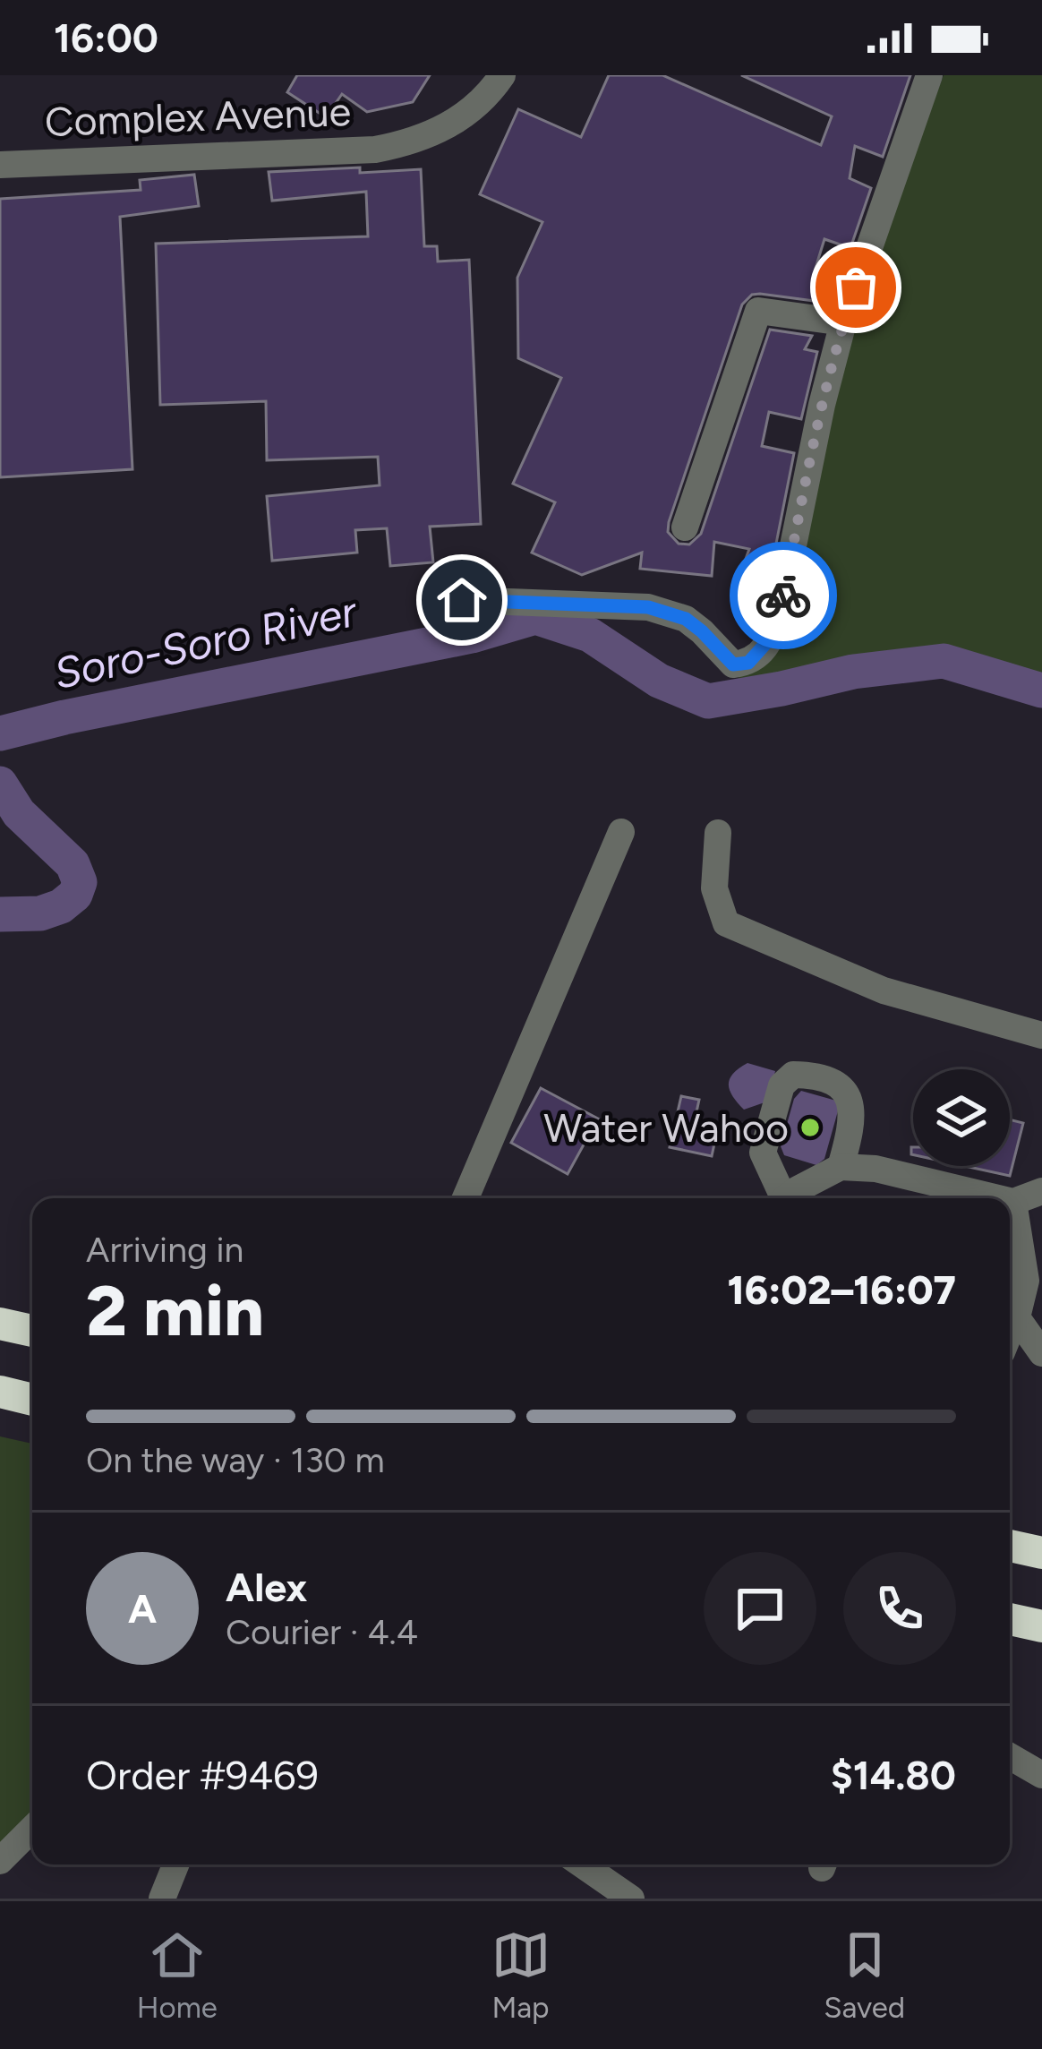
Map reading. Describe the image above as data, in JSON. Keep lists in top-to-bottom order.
{
  "streets": {
    "street": ["Complex Avenue"]
  },
  "water": ["Soro-Soro River"],
  "places": ["Water Wahoo"],
  "page": {
    "status": "16:00",
    "heading": ["2 min", "Arriving in", "16:02–16:07"],
    "panel": [
      "Alex",
      "Courier · 4.4",
      "Order #9469",
      "$14.80"
    ],
    "bar": "On the way · 130 m",
    "round": "A",
    "tabs": ["Home", "Map", "Saved"]
  }
}
